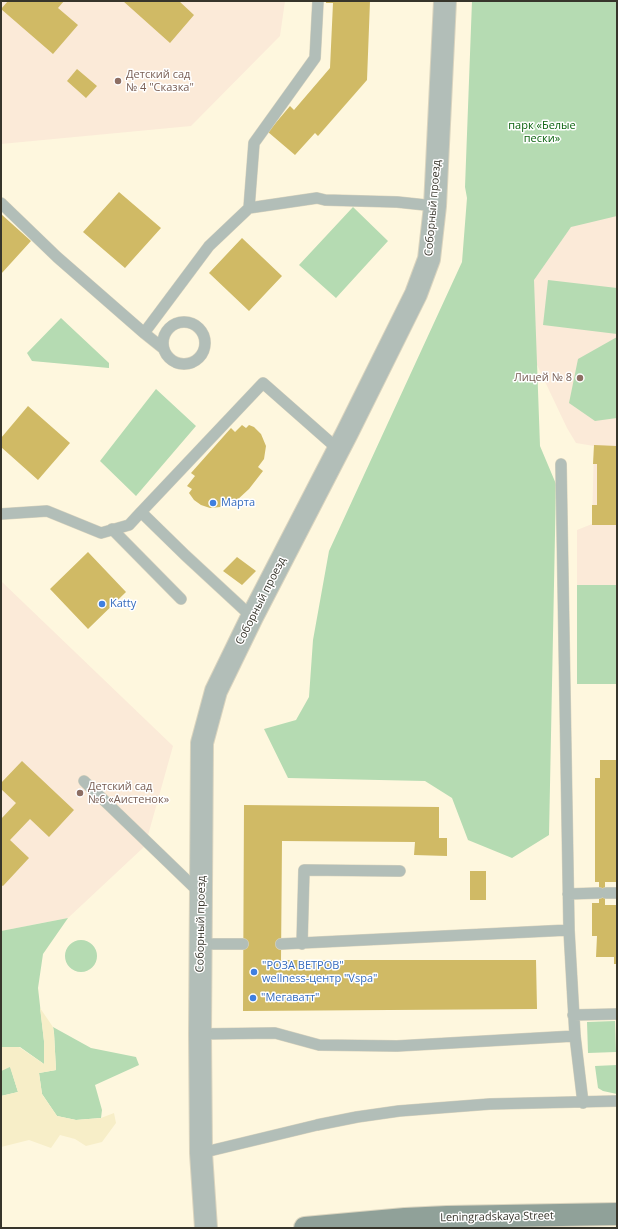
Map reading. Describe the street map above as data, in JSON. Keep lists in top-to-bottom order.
{
  "streets": {
    "main road": ["Leningradskaya Street"],
    "street": ["Соборный проезд"]
  },
  "parks": ["парк «Белые пески»"],
  "places": [
    "Детский сад № 4 \"Сказка\"",
    "Лицей № 8",
    "Марта",
    "Katty",
    "Детский сад №6 «Аистенок»",
    "\"РОЗА ВЕТРОВ\" wellness-центр \"Vspa\"",
    "\"Мегаватт\""
  ]
}
